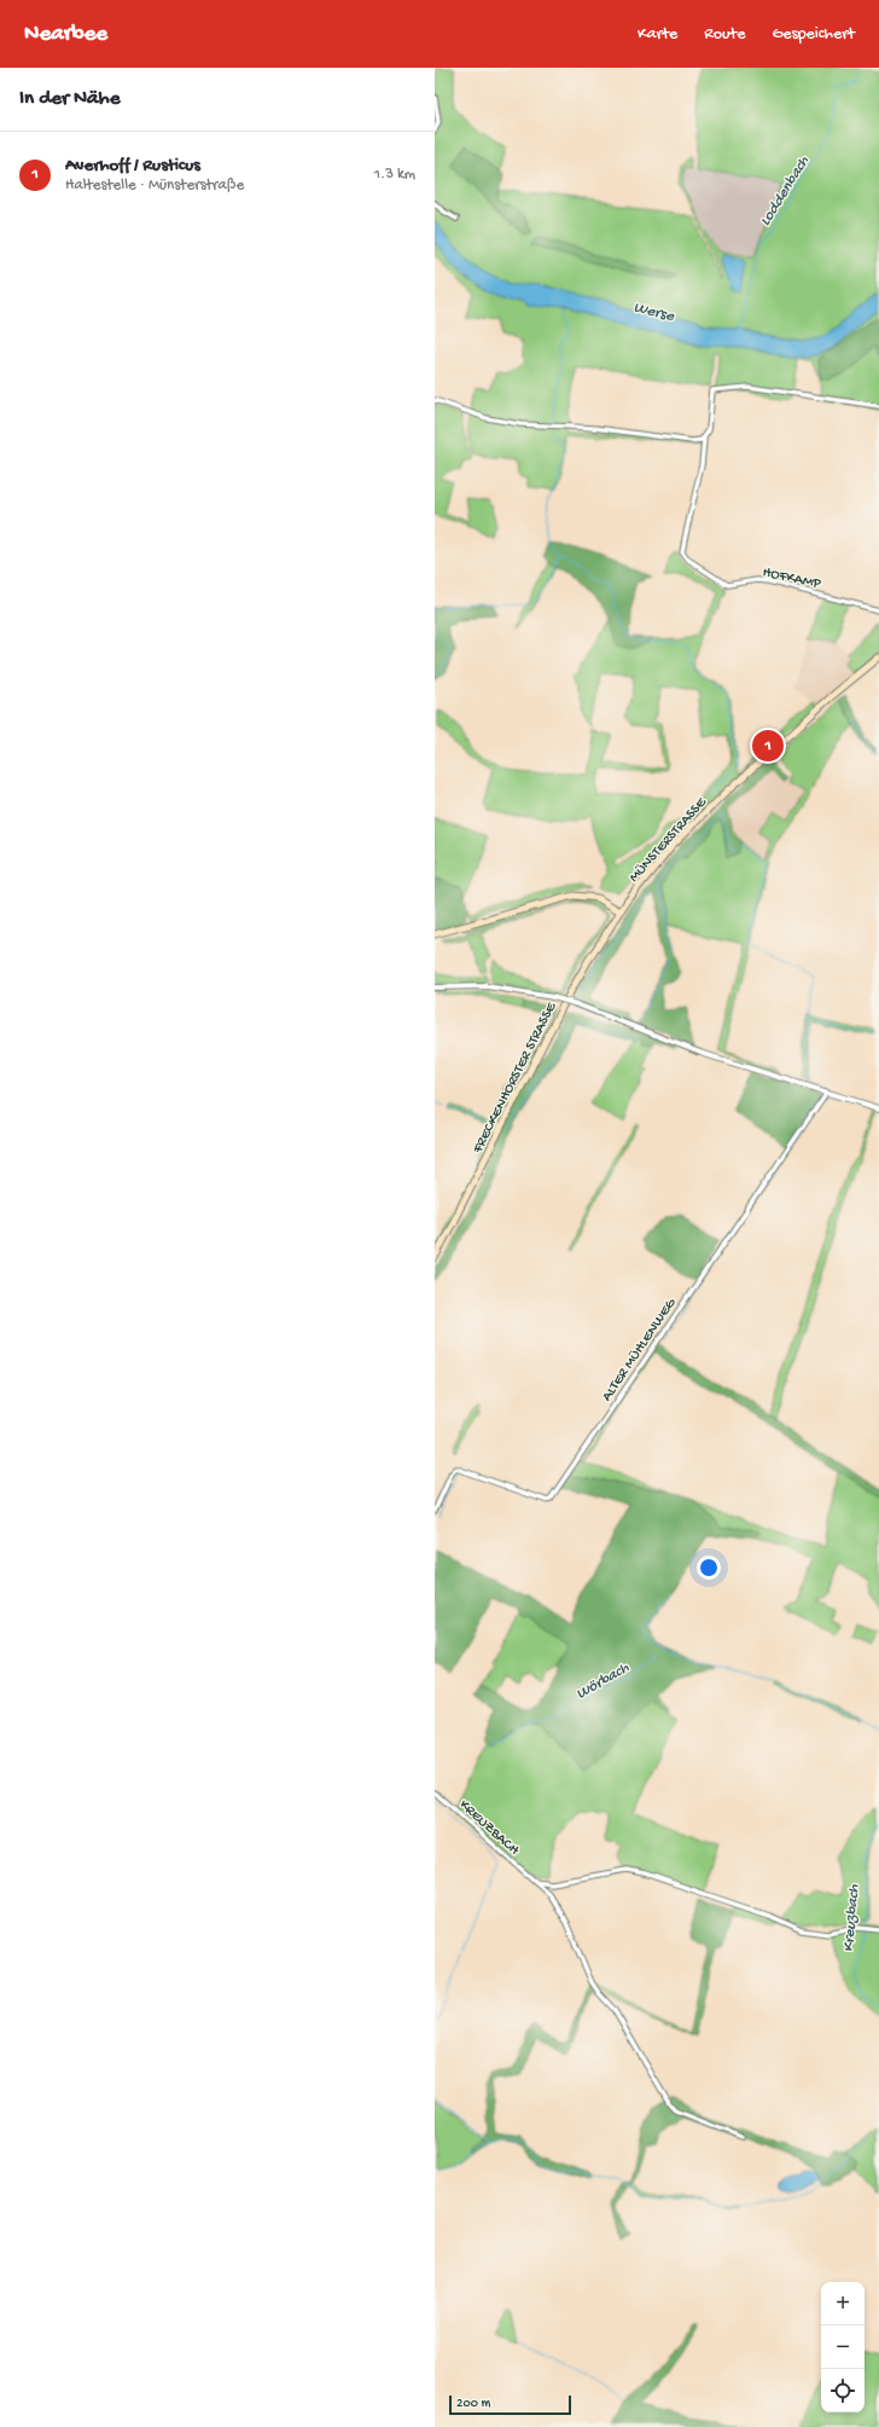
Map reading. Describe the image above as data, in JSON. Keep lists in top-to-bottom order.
{
  "streets": {
    "main road": ["MÜNSTERSTRASSE", "FRECKENHORSTER STRASSE"],
    "street": ["HOFKAMP", "ALTER MÜHLENWEG", "KREUZBACH"]
  },
  "crossings": [
    ["MÜNSTERSTRASSE", "FRECKENHORSTER STRASSE"]
  ],
  "water": [
    "Loddenbach",
    "Werse",
    "Wörbach",
    "Kreuzbach"
  ],
  "scale_bar": "200 m",
  "page": {
    "header": "Nearbee",
    "nav": ["Karte", "Route", "Gespeichert"],
    "heading": "In der Nähe",
    "list": [
      {
        "mark": "1",
        "name": "Averhoff / Rusticus",
        "note": "Haltestelle · Münsterstraße",
        "value": "1.3 km"
      }
    ],
    "pins": "1",
    "map_buttons": ["+", "−"],
    "scale": "200 m"
  }
}
